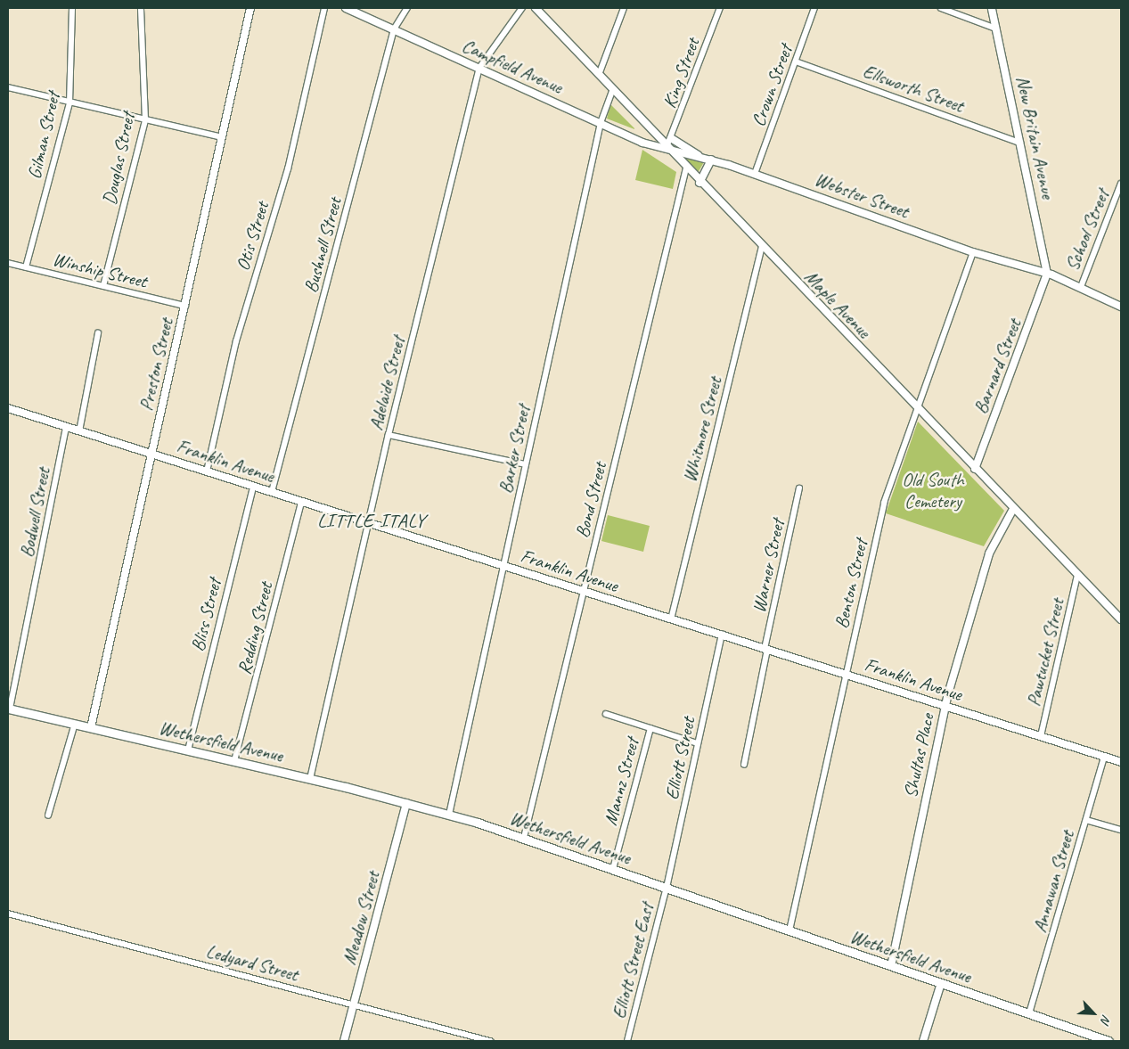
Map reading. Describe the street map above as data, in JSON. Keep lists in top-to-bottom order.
{
  "streets": {
    "main road": [
      "Campfield Avenue",
      "New Britain Avenue",
      "Webster Street",
      "Maple Avenue",
      "Preston Street",
      "Barnard Street",
      "Franklin Avenue",
      "Wethersfield Avenue",
      "Shultas Place",
      "Meadow Street"
    ],
    "street": [
      "King Street",
      "Crown Street",
      "Ellsworth Street",
      "Gilman Street",
      "Douglas Street",
      "School Street",
      "Otis Street",
      "Bushnell Street",
      "Winship Street",
      "Adelaide Street",
      "Whitmore Street",
      "Barker Street",
      "Bond Street",
      "Bodwell Street",
      "Warner Street",
      "Benton Street",
      "Bliss Street",
      "Redding Street",
      "Pawtucket Street",
      "Elliott Street",
      "Mannz Street",
      "Annawan Street",
      "Elliott Street East",
      "Ledyard Street"
    ]
  },
  "crossings": [
    ["Campfield Avenue", "King Street"],
    ["Campfield Avenue", "Webster Street"],
    ["Campfield Avenue", "Bushnell Street"],
    ["Campfield Avenue", "Maple Avenue"],
    ["Campfield Avenue", "Adelaide Street"],
    ["Campfield Avenue", "Barker Street"],
    ["King Street", "Webster Street"],
    ["King Street", "Maple Avenue"],
    ["Crown Street", "Ellsworth Street"],
    ["Crown Street", "Webster Street"],
    ["Ellsworth Street", "New Britain Avenue"],
    ["Gilman Street", "Winship Street"],
    ["New Britain Avenue", "Webster Street"],
    ["New Britain Avenue", "Barnard Street"],
    ["Douglas Street", "Winship Street"],
    ["Webster Street", "School Street"],
    ["Webster Street", "Maple Avenue"],
    ["Webster Street", "Barnard Street"],
    ["Webster Street", "Benton Street"],
    ["Otis Street", "Franklin Avenue"],
    ["Bushnell Street", "Franklin Avenue"],
    ["Winship Street", "Preston Street"],
    ["Maple Avenue", "Barnard Street"],
    ["Maple Avenue", "Whitmore Street"],
    ["Maple Avenue", "Barker Street"],
    ["Maple Avenue", "Bond Street"],
    ["Maple Avenue", "Benton Street"],
    ["Maple Avenue", "Pawtucket Street"],
    ["Maple Avenue", "Shultas Place"],
    ["Preston Street", "Franklin Avenue"],
    ["Preston Street", "Wethersfield Avenue"],
    ["Adelaide Street", "Franklin Avenue"],
    ["Adelaide Street", "Wethersfield Avenue"],
    ["Whitmore Street", "Franklin Avenue"],
    ["Barker Street", "Franklin Avenue"],
    ["Barker Street", "Wethersfield Avenue"],
    ["Franklin Avenue", "Bond Street"],
    ["Franklin Avenue", "Bodwell Street"],
    ["Franklin Avenue", "Warner Street"],
    ["Franklin Avenue", "Benton Street"],
    ["Franklin Avenue", "Bliss Street"],
    ["Franklin Avenue", "Redding Street"],
    ["Franklin Avenue", "Pawtucket Street"],
    ["Franklin Avenue", "Shultas Place"],
    ["Franklin Avenue", "Elliott Street"],
    ["Franklin Avenue", "Annawan Street"],
    ["Bond Street", "Wethersfield Avenue"],
    ["Bodwell Street", "Wethersfield Avenue"],
    ["Benton Street", "Wethersfield Avenue"],
    ["Bliss Street", "Wethersfield Avenue"],
    ["Redding Street", "Wethersfield Avenue"],
    ["Wethersfield Avenue", "Shultas Place"],
    ["Wethersfield Avenue", "Elliott Street"],
    ["Wethersfield Avenue", "Mannz Street"],
    ["Wethersfield Avenue", "Annawan Street"],
    ["Wethersfield Avenue", "Meadow Street"],
    ["Wethersfield Avenue", "Elliott Street East"],
    ["Elliott Street", "Elliott Street East"],
    ["Meadow Street", "Ledyard Street"]
  ],
  "districts": ["LITTLE ITALY"],
  "parks": ["Old South Cemetery"],
  "north": "bottom right"
}
